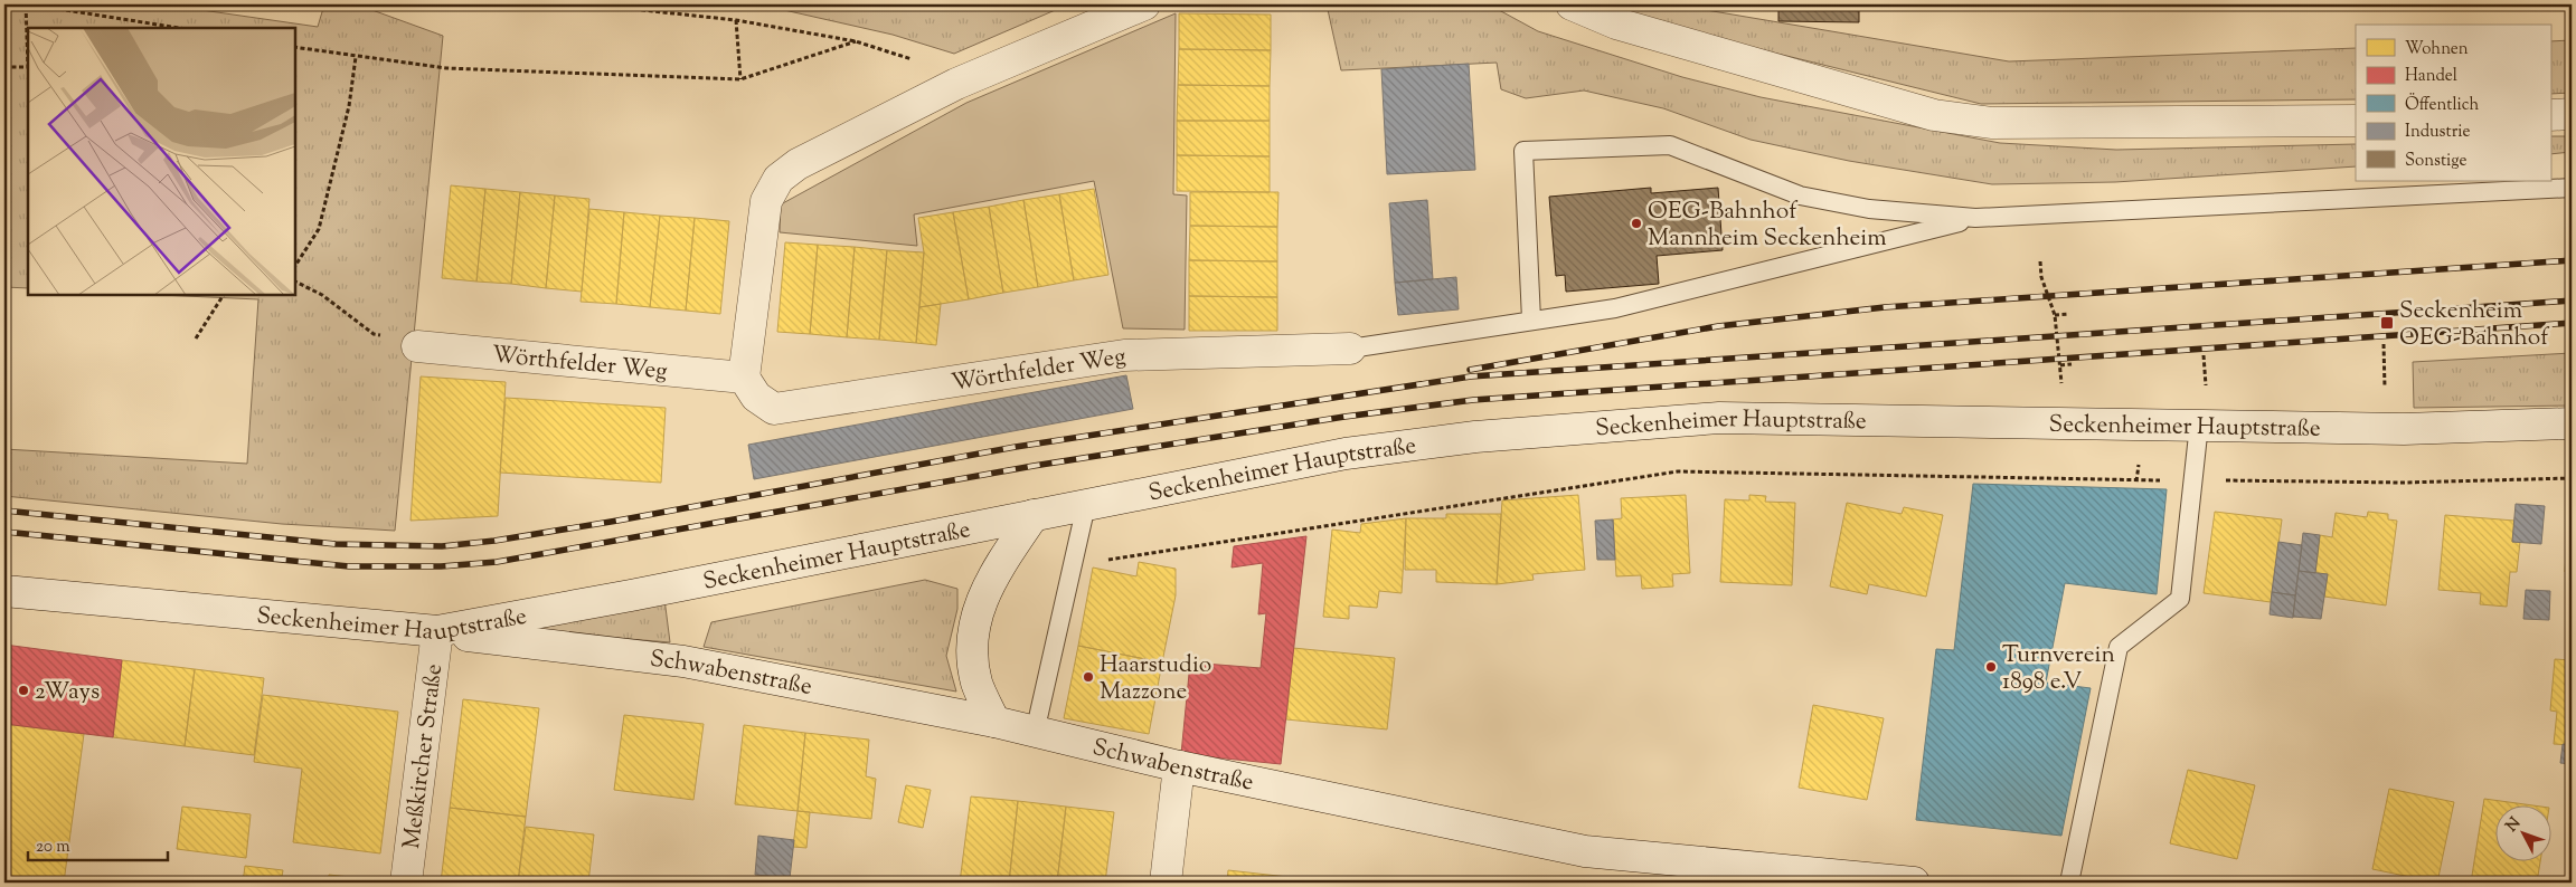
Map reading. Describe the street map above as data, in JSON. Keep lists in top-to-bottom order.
{
  "streets": {
    "main road": [
      "Wörthfelder Weg",
      "Seckenheimer Hauptstraße",
      "Schwabenstraße",
      "Meßkircher Straße"
    ]
  },
  "crossings": [
    ["Seckenheimer Hauptstraße", "Schwabenstraße"],
    ["Seckenheimer Hauptstraße", "Meßkircher Straße"],
    ["Schwabenstraße", "Meßkircher Straße"]
  ],
  "places": {
    "other": [
      "OEG-Bahnhof Mannheim Seckenheim",
      "Turnverein 1898 e.V",
      "Haarstudio Mazzone",
      "2Ways"
    ],
    "transit": ["Seckenheim OEG-Bahnhof"]
  },
  "legend": [
    "Wohnen",
    "Handel",
    "Öffentlich",
    "Industrie",
    "Sonstige"
  ],
  "scale_bar": "20 m",
  "north": "top left"
}
